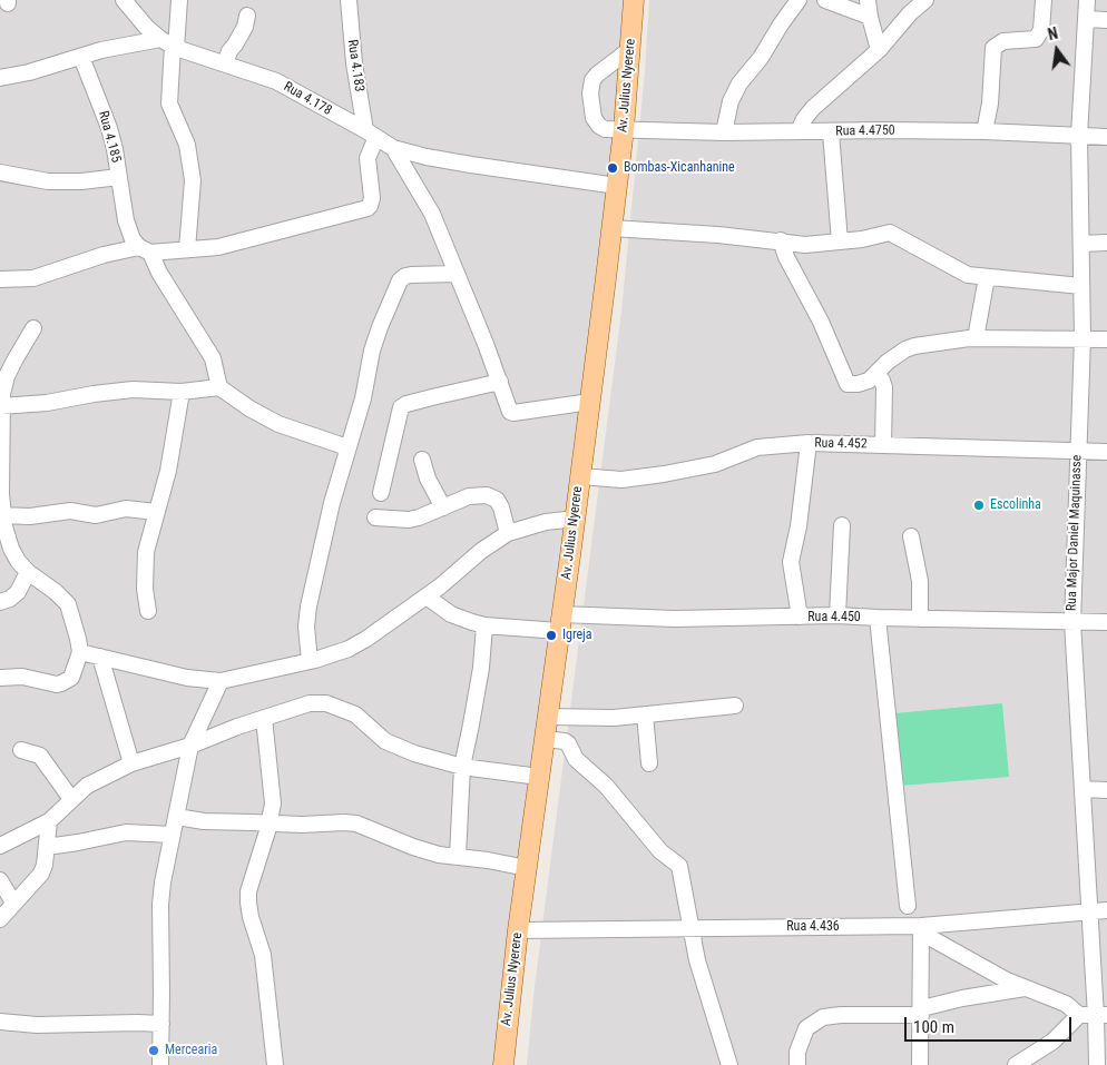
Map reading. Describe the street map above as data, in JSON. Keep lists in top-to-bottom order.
{
  "streets": {
    "main road": ["Av. Julius Nyerere"],
    "street": [
      "Rua 4.183",
      "Rua 4.178",
      "Rua 4.4750",
      "Rua 4.185",
      "Rua 4.452",
      "Rua Major Daniel Maquinasse",
      "Rua 4.450",
      "Rua 4.436"
    ]
  },
  "crossings": [
    ["Rua 4.183", "Rua 4.178"],
    ["Av. Julius Nyerere", "Rua 4.178"],
    ["Av. Julius Nyerere", "Rua 4.4750"],
    ["Av. Julius Nyerere", "Rua 4.452"],
    ["Av. Julius Nyerere", "Rua 4.450"],
    ["Av. Julius Nyerere", "Rua 4.436"],
    ["Rua 4.178", "Rua 4.185"],
    ["Rua 4.4750", "Rua Major Daniel Maquinasse"],
    ["Rua 4.452", "Rua Major Daniel Maquinasse"],
    ["Rua Major Daniel Maquinasse", "Rua 4.450"],
    ["Rua Major Daniel Maquinasse", "Rua 4.436"]
  ],
  "places": [
    "Bombas-Xicanhanine",
    "Escolinha",
    "Igreja",
    "Mercearia"
  ],
  "scale_bar": "100 m",
  "north": "top"
}
